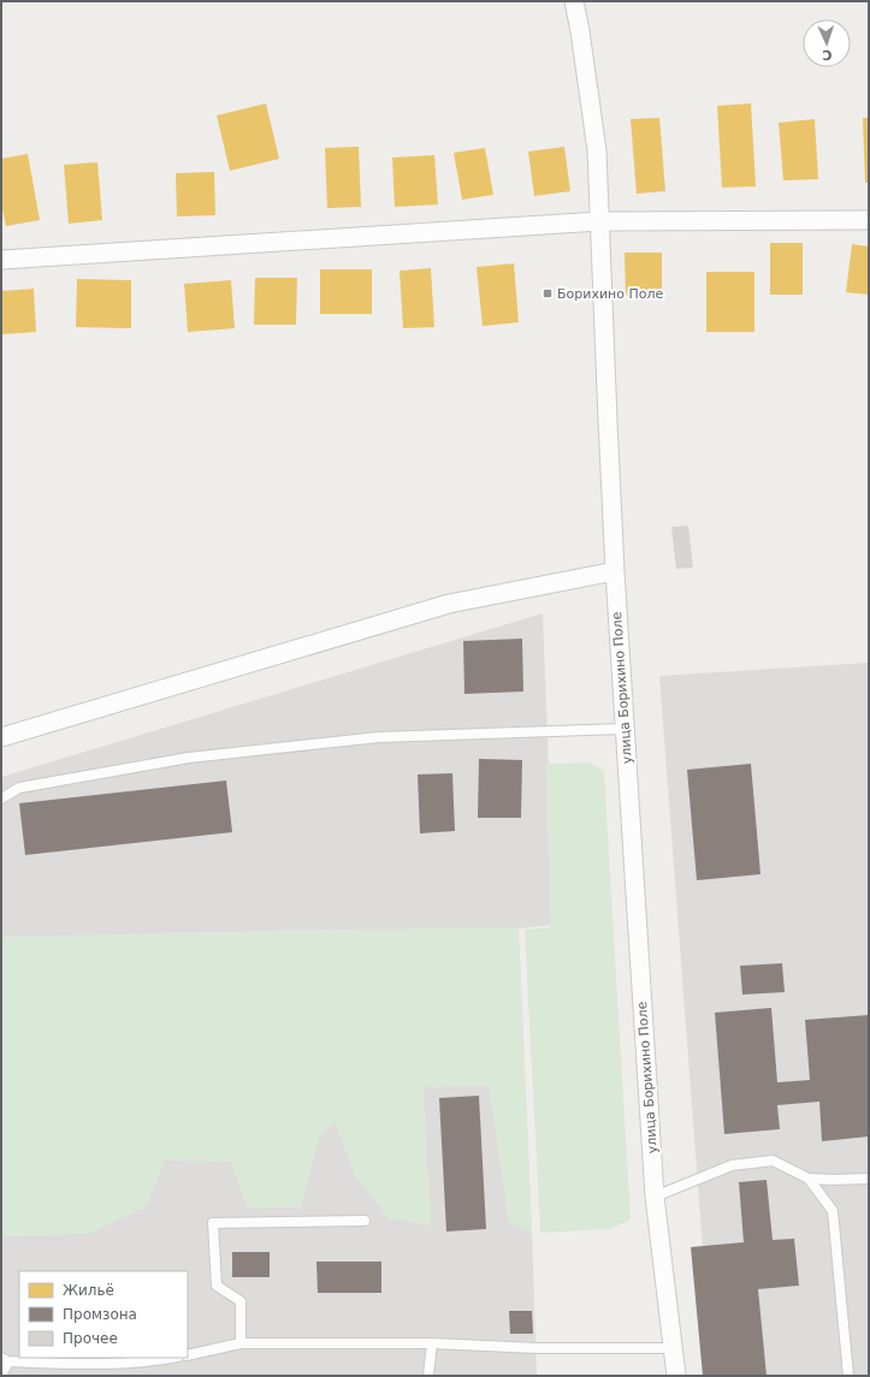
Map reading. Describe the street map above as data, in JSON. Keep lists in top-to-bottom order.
{
  "streets": {
    "street": ["улица Борихино Поле"]
  },
  "places": {
    "transit": ["Борихино Поле"]
  },
  "legend": ["Жильё", "Промзона", "Прочее"],
  "north": "bottom"
}
